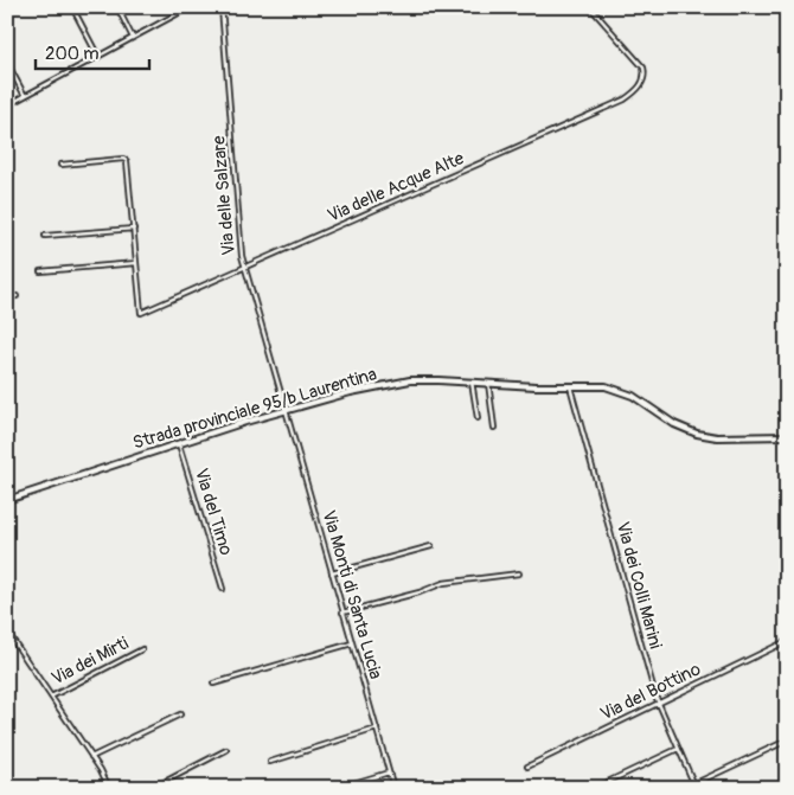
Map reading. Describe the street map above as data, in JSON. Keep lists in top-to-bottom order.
{
  "streets": {
    "main road": ["Strada provinciale 95/b Laurentina"],
    "street": [
      "Via delle Acque Alte",
      "Via delle Salzare",
      "Via del Timo",
      "Via dei Colli Marini",
      "Via Monti di Santa Lucia",
      "Via dei Mirti",
      "Via del Bottino"
    ]
  },
  "crossings": [
    ["Via delle Acque Alte", "Via delle Salzare"],
    ["Via delle Salzare", "Strada provinciale 95/b Laurentina"],
    ["Via delle Salzare", "Via Monti di Santa Lucia"],
    ["Strada provinciale 95/b Laurentina", "Via del Timo"],
    ["Strada provinciale 95/b Laurentina", "Via dei Colli Marini"],
    ["Strada provinciale 95/b Laurentina", "Via Monti di Santa Lucia"],
    ["Via dei Colli Marini", "Via del Bottino"]
  ],
  "scale_bar": "200 m"
}
